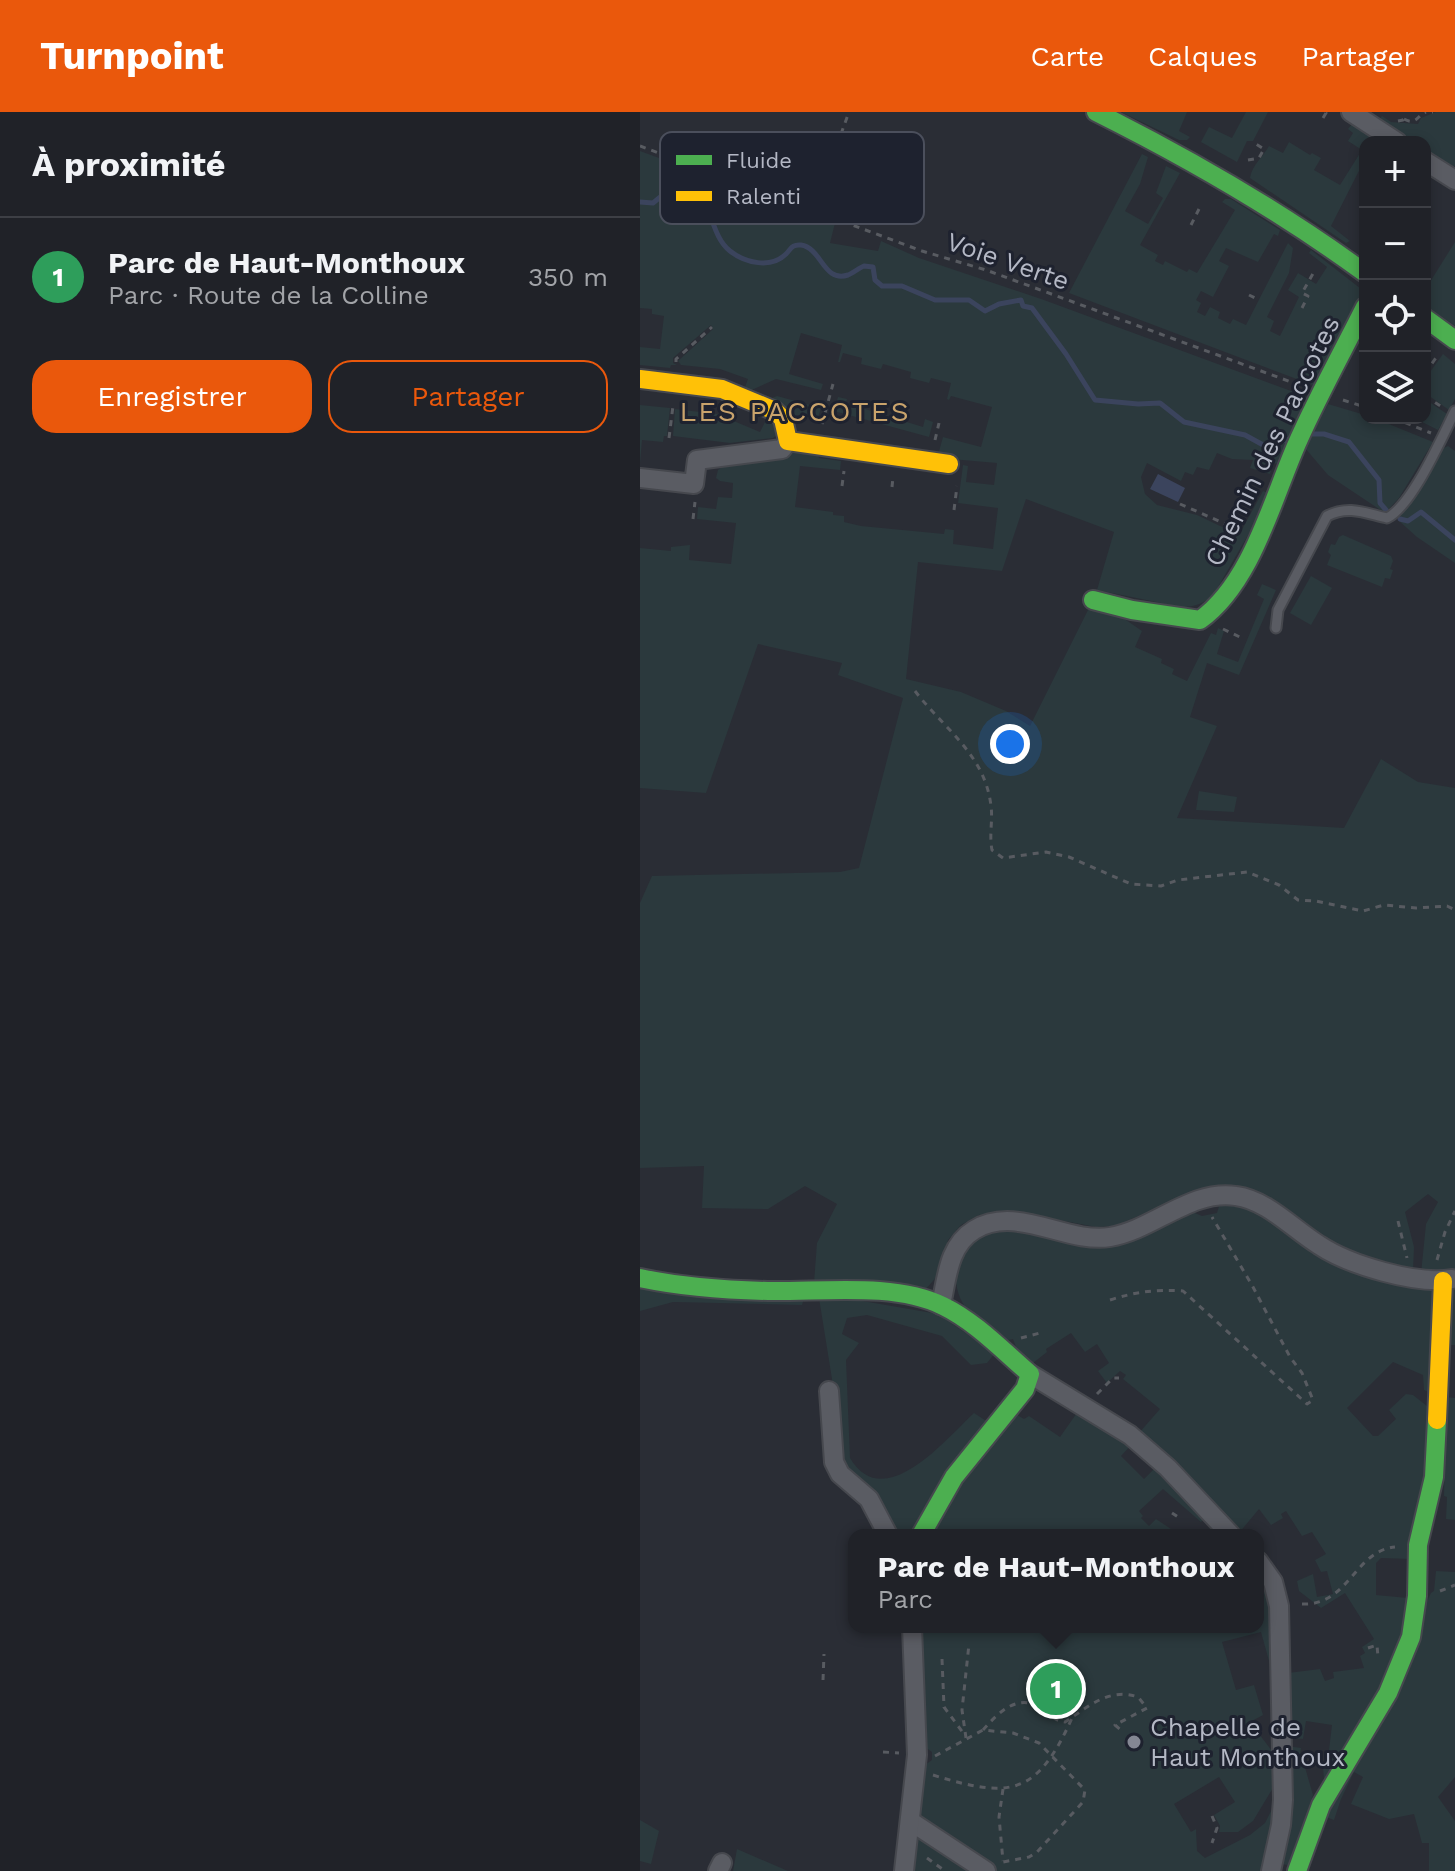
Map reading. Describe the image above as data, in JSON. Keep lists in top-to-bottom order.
{
  "streets": {
    "street": ["Chemin des Paccotes"],
    "path": ["Voie Verte"]
  },
  "crossings": [
    ["Voie Verte", "Chemin des Paccotes"]
  ],
  "districts": ["LES PACCOTES"],
  "places": ["Chapelle de Haut Monthoux"],
  "legend": ["Fluide", "Ralenti"],
  "page": {
    "header": "Turnpoint",
    "nav": ["Carte", "Calques", "Partager"],
    "heading": "À proximité",
    "map_buttons": ["+", "−"],
    "list": [
      {
        "mark": "1",
        "name": "Parc de Haut-Monthoux",
        "note": "Parc · Route de la Colline",
        "value": "350 m"
      }
    ],
    "buttons": ["Enregistrer", "Partager"],
    "popup": ["Parc de Haut-Monthoux", "Parc"],
    "pins": "1"
  }
}
